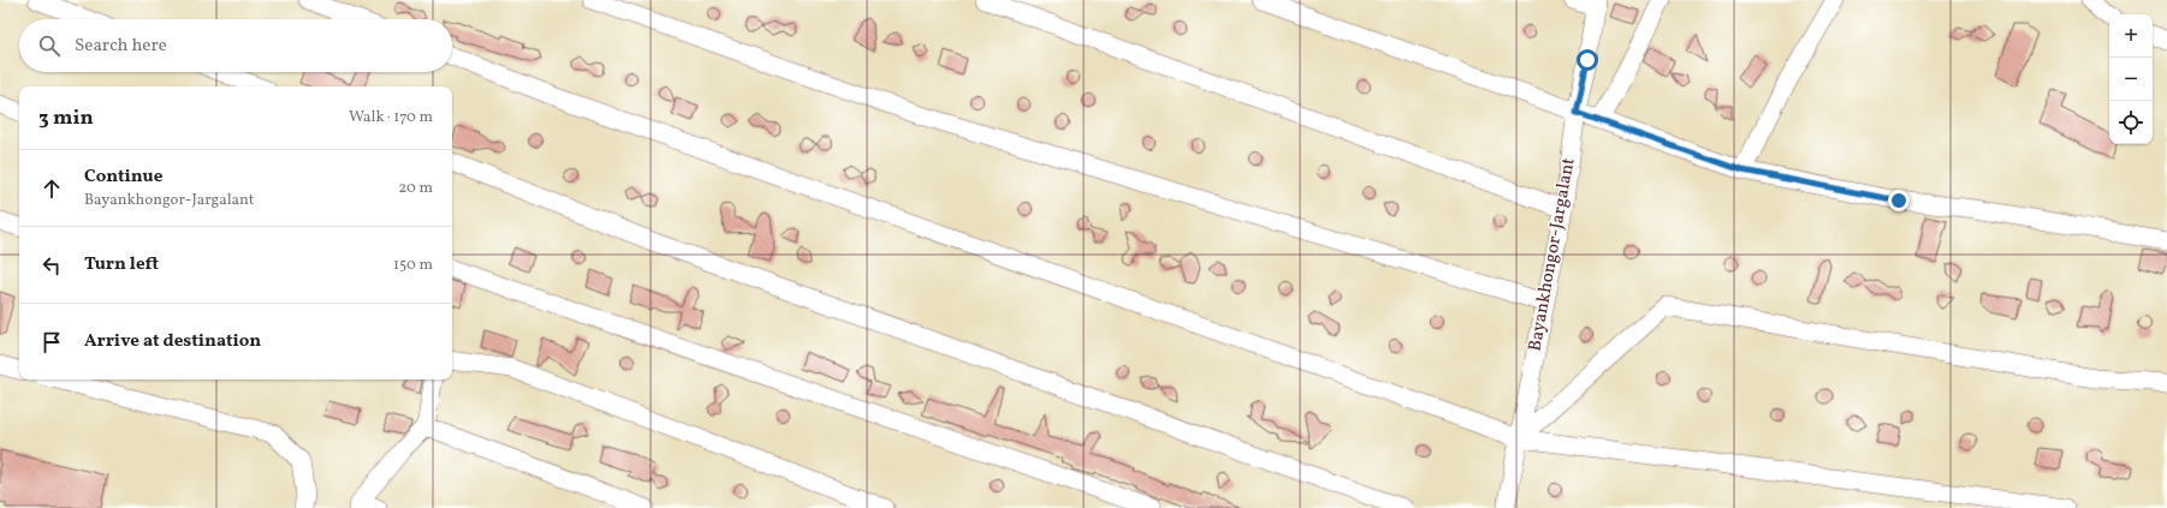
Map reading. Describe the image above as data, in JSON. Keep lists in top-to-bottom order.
{
  "streets": {
    "street": ["Bayankhongor-Jargalant"]
  },
  "page": {
    "map_buttons": ["+", "−"],
    "search": "Search here",
    "heading": ["3 min", "Walk · 170 m"],
    "list": [
      ["Continue", "Bayankhongor-Jargalant", "20 m"],
      ["Turn left", "150 m"],
      "Arrive at destination"
    ]
  }
}
